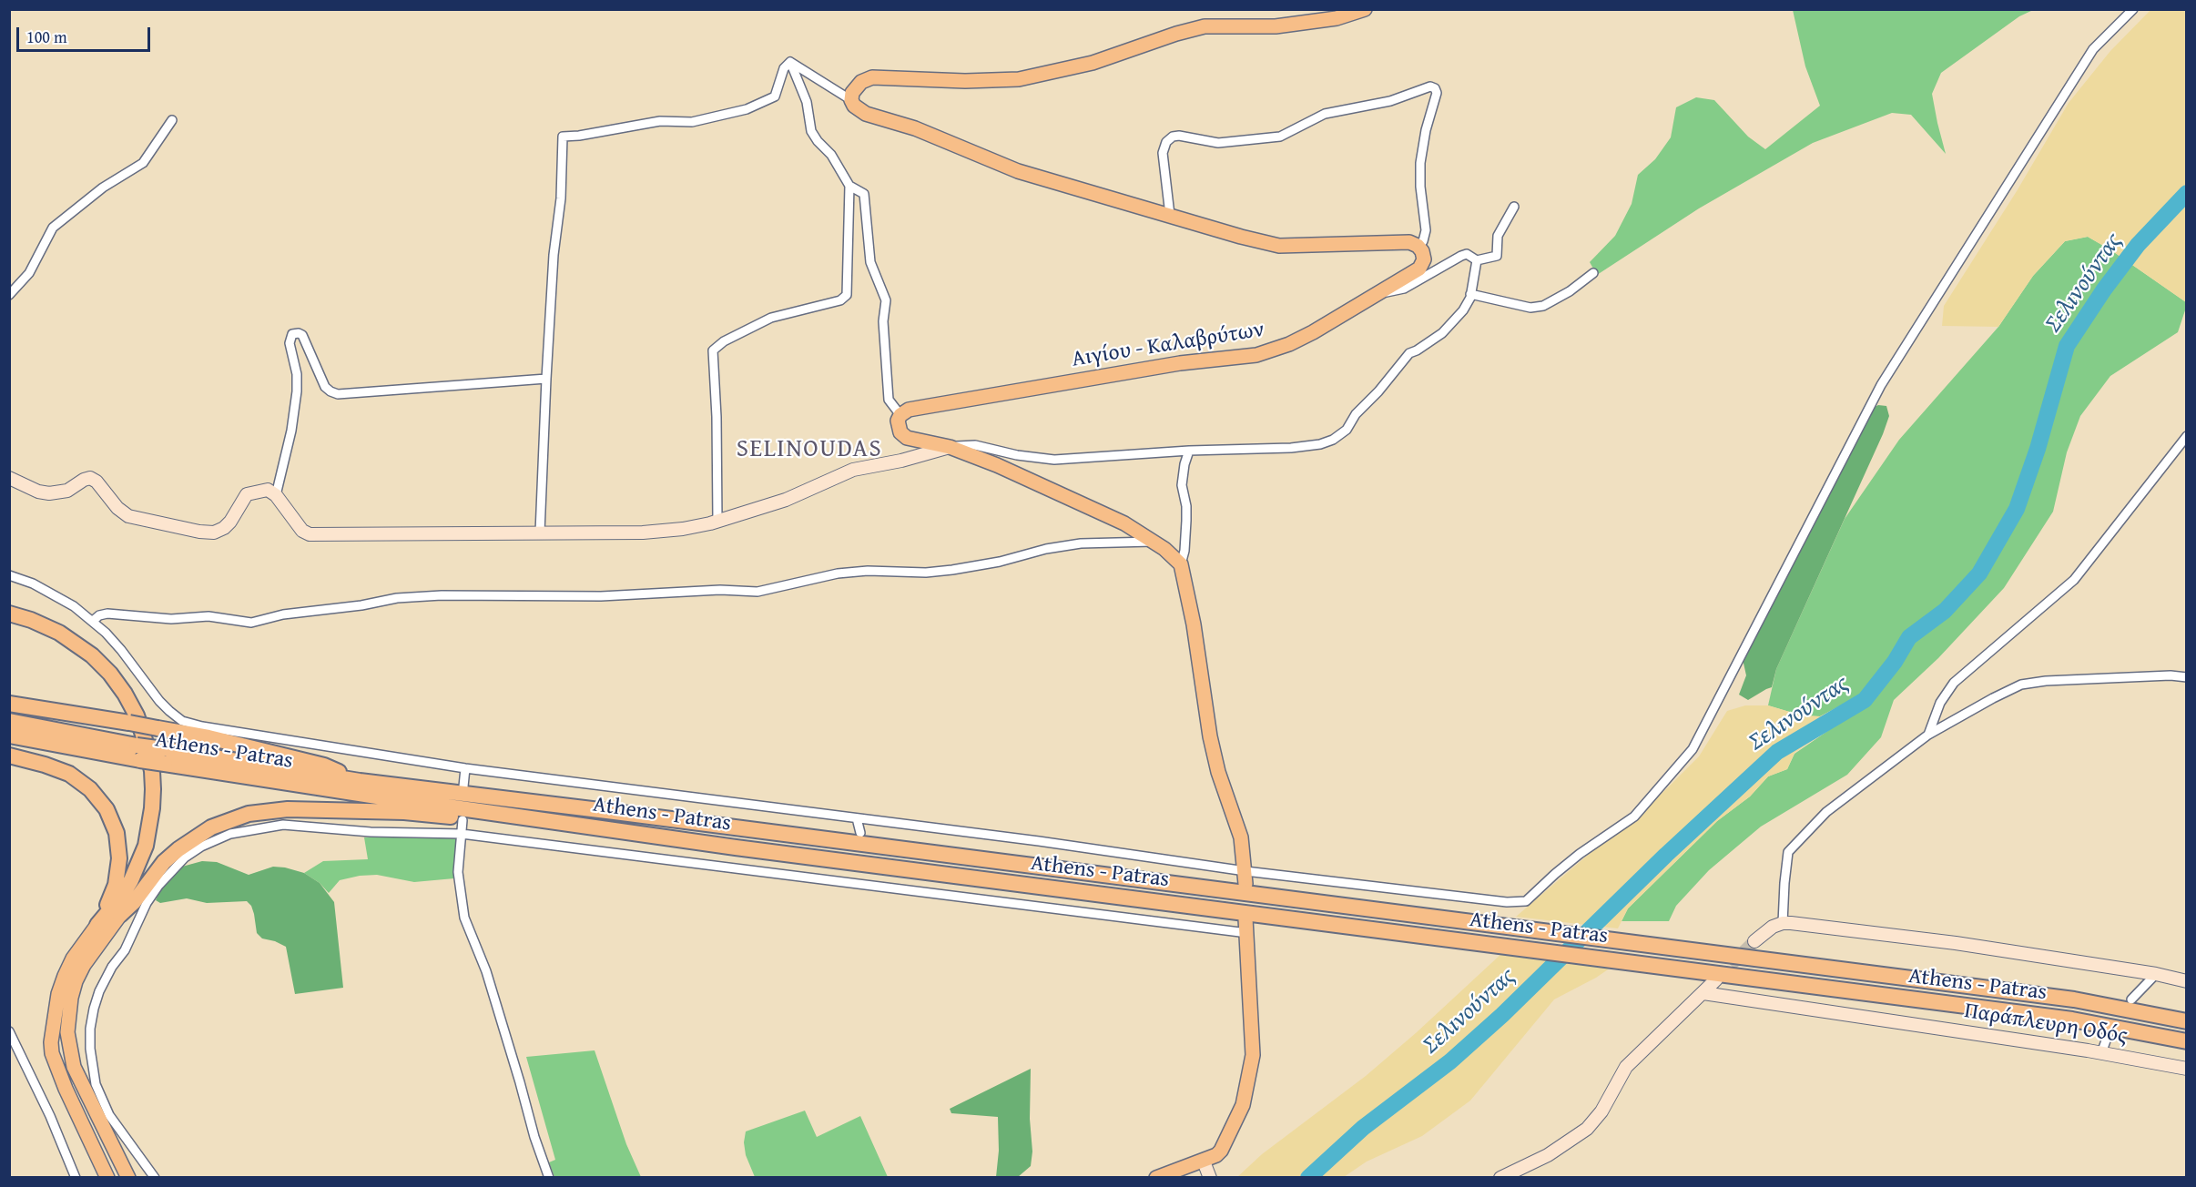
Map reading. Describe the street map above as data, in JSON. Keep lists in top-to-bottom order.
{
  "streets": {
    "highway": ["Athens - Patras"],
    "main road": ["Αιγίου - Καλαβρύτων"],
    "street": ["Παράπλευρη Οδός"]
  },
  "districts": ["SELINOUDAS"],
  "water": ["Σελινούντας"],
  "scale_bar": "100 m"
}
